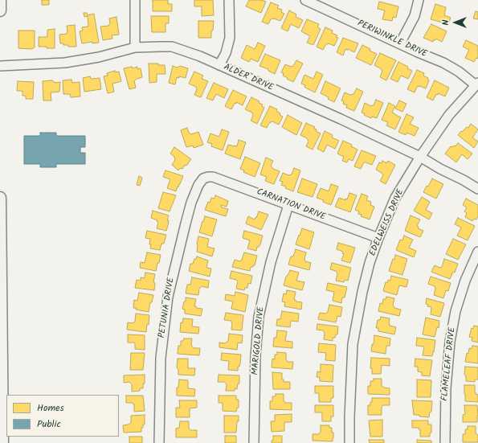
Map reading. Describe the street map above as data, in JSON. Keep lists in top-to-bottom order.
{
  "streets": {
    "street": [
      "PERIWINKLE DRIVE",
      "ALDER DRIVE",
      "CARNATION DRIVE",
      "EDELWEISS DRIVE",
      "PETUNIA DRIVE",
      "MARIGOLD DRIVE",
      "FLAMELEAF DRIVE"
    ]
  },
  "crossings": [
    ["PERIWINKLE DRIVE", "EDELWEISS DRIVE"],
    ["ALDER DRIVE", "EDELWEISS DRIVE"],
    ["CARNATION DRIVE", "EDELWEISS DRIVE"],
    ["CARNATION DRIVE", "PETUNIA DRIVE"],
    ["CARNATION DRIVE", "MARIGOLD DRIVE"]
  ],
  "legend": ["Homes", "Public"],
  "north": "left"
}
